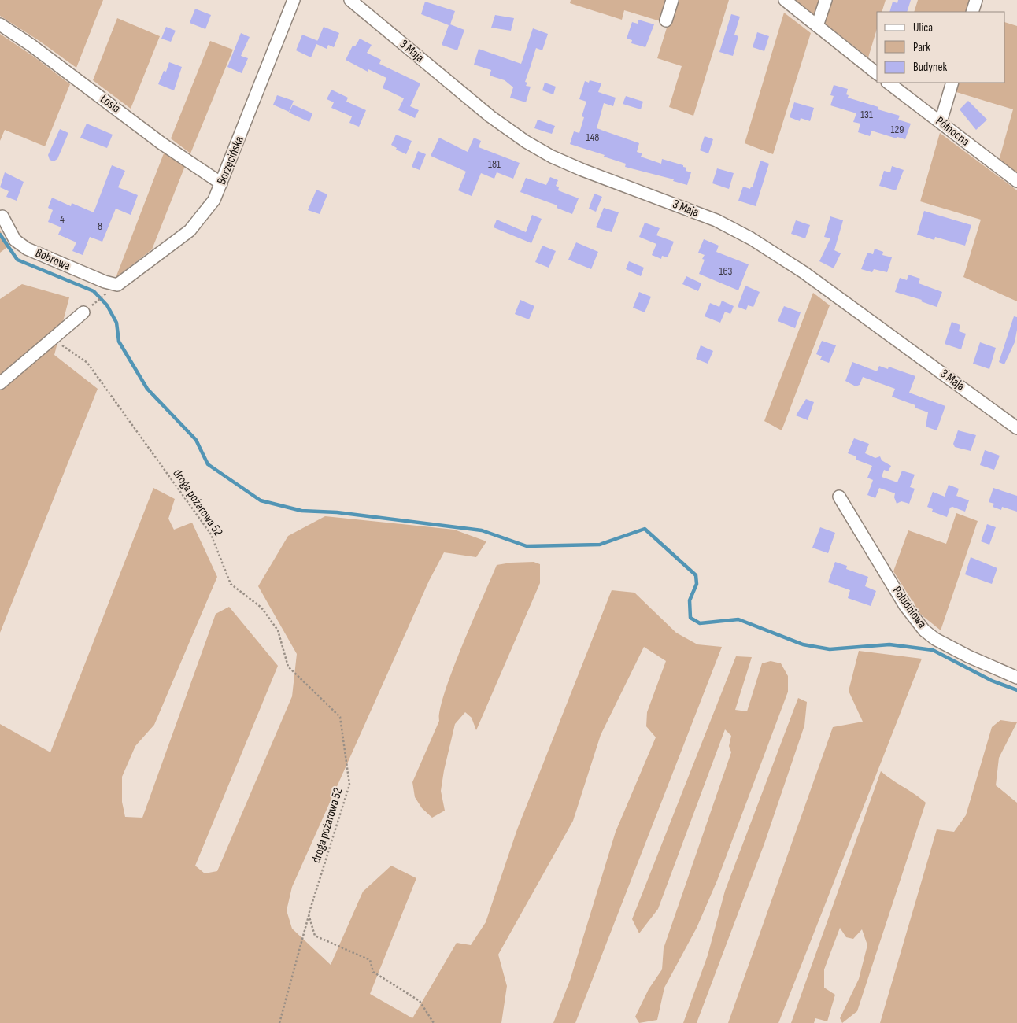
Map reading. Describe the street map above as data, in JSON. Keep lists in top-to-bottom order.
{
  "streets": {
    "street": [
      "3 Maja",
      "Łosia",
      "Północna",
      "Borzęcińska",
      "Bobrowa",
      "Południowa"
    ],
    "path": ["droga pożarowa 52"]
  },
  "crossings": [
    ["Łosia", "Borzęcińska"],
    ["Borzęcińska", "Bobrowa"]
  ],
  "house_numbers": [
    "131",
    "129",
    "148",
    "181",
    "4",
    "8",
    "163"
  ],
  "legend": ["Ulica", "Park", "Budynek"]
}
